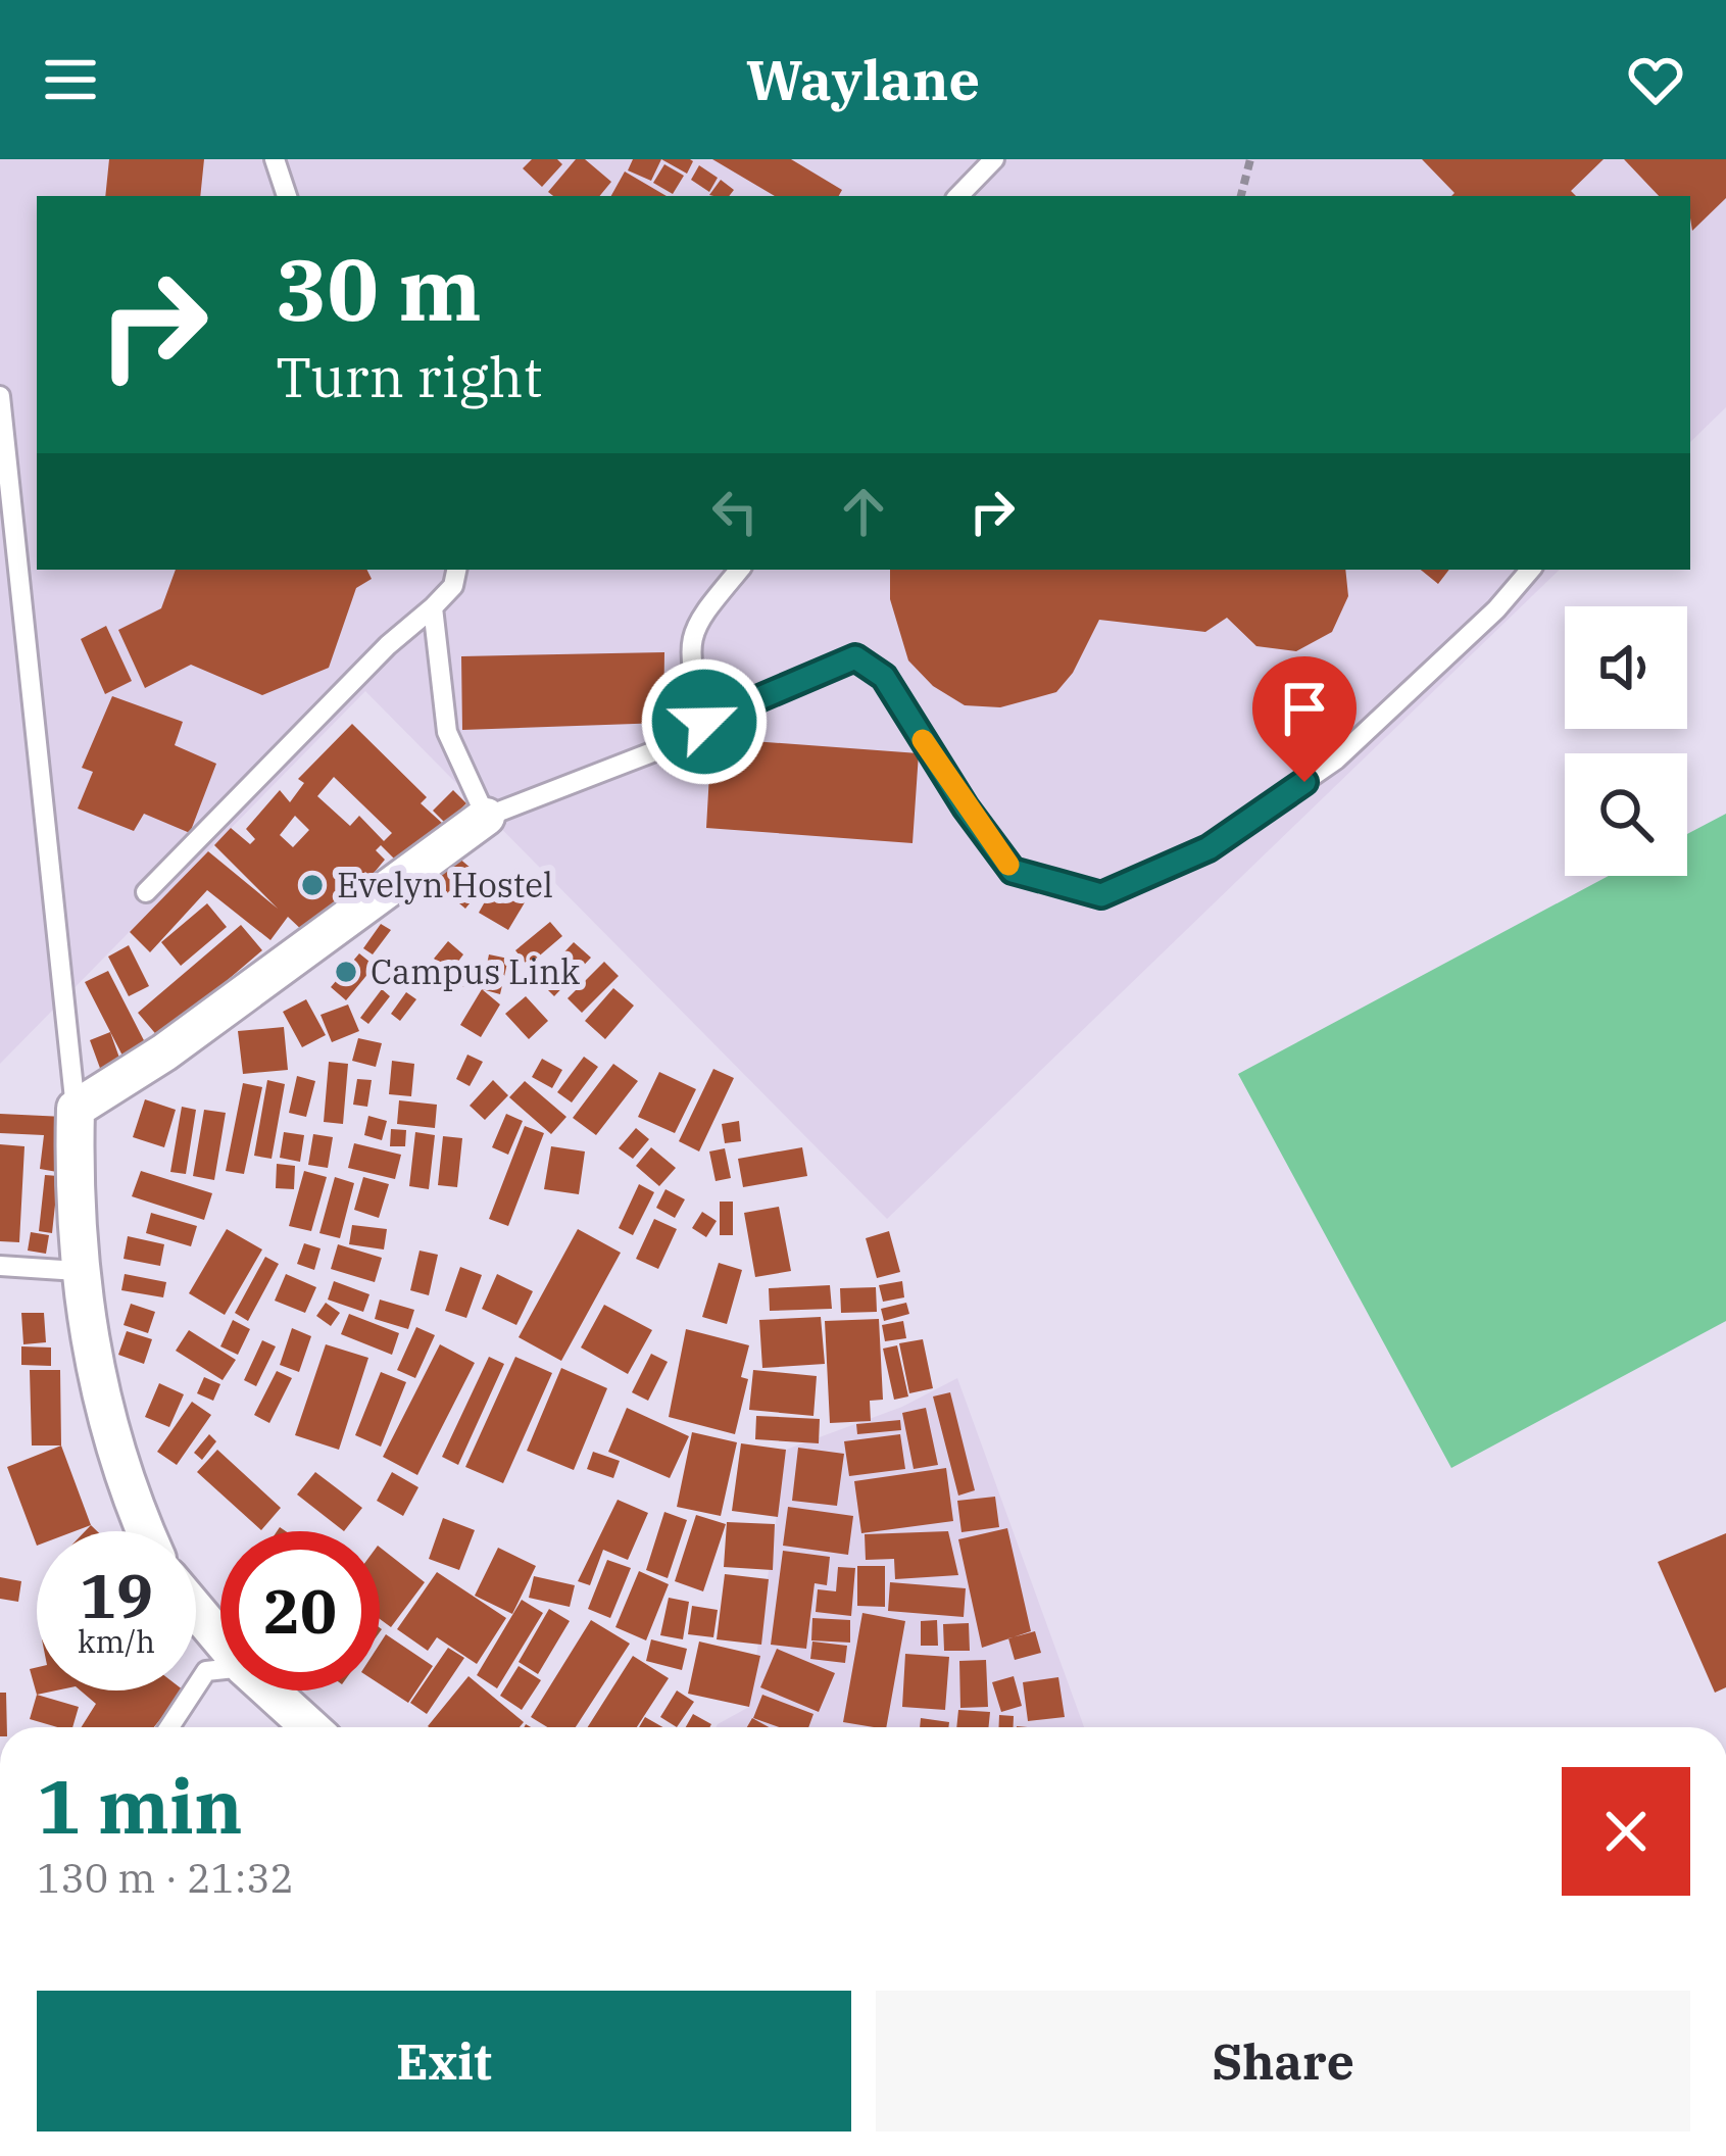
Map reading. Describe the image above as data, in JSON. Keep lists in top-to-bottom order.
{
  "places": ["Evelyn Hostel", "Campus Link"],
  "page": {
    "header": "Waylane",
    "turn": ["30 m", "Turn right"],
    "speed": "19 km/h",
    "limit": "20",
    "heading": ["1 min", "130 m · 21:32"],
    "buttons": ["Exit", "Share"]
  }
}
